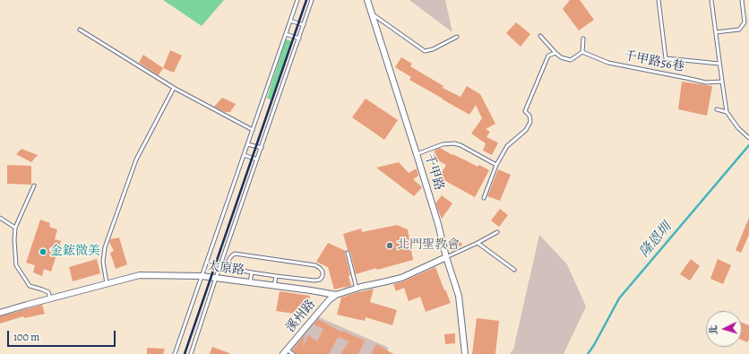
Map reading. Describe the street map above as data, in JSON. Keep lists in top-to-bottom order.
{
  "streets": {
    "street": ["千甲路", "太原路", "溪州路"],
    "lane": ["千甲路56巷"]
  },
  "crossings": [
    ["千甲路", "太原路"],
    ["太原路", "溪州路"]
  ],
  "water": ["隆恩圳"],
  "places": ["北門聖教會", "金鋐微美"],
  "scale_bar": "100 m",
  "north": "left"
}
